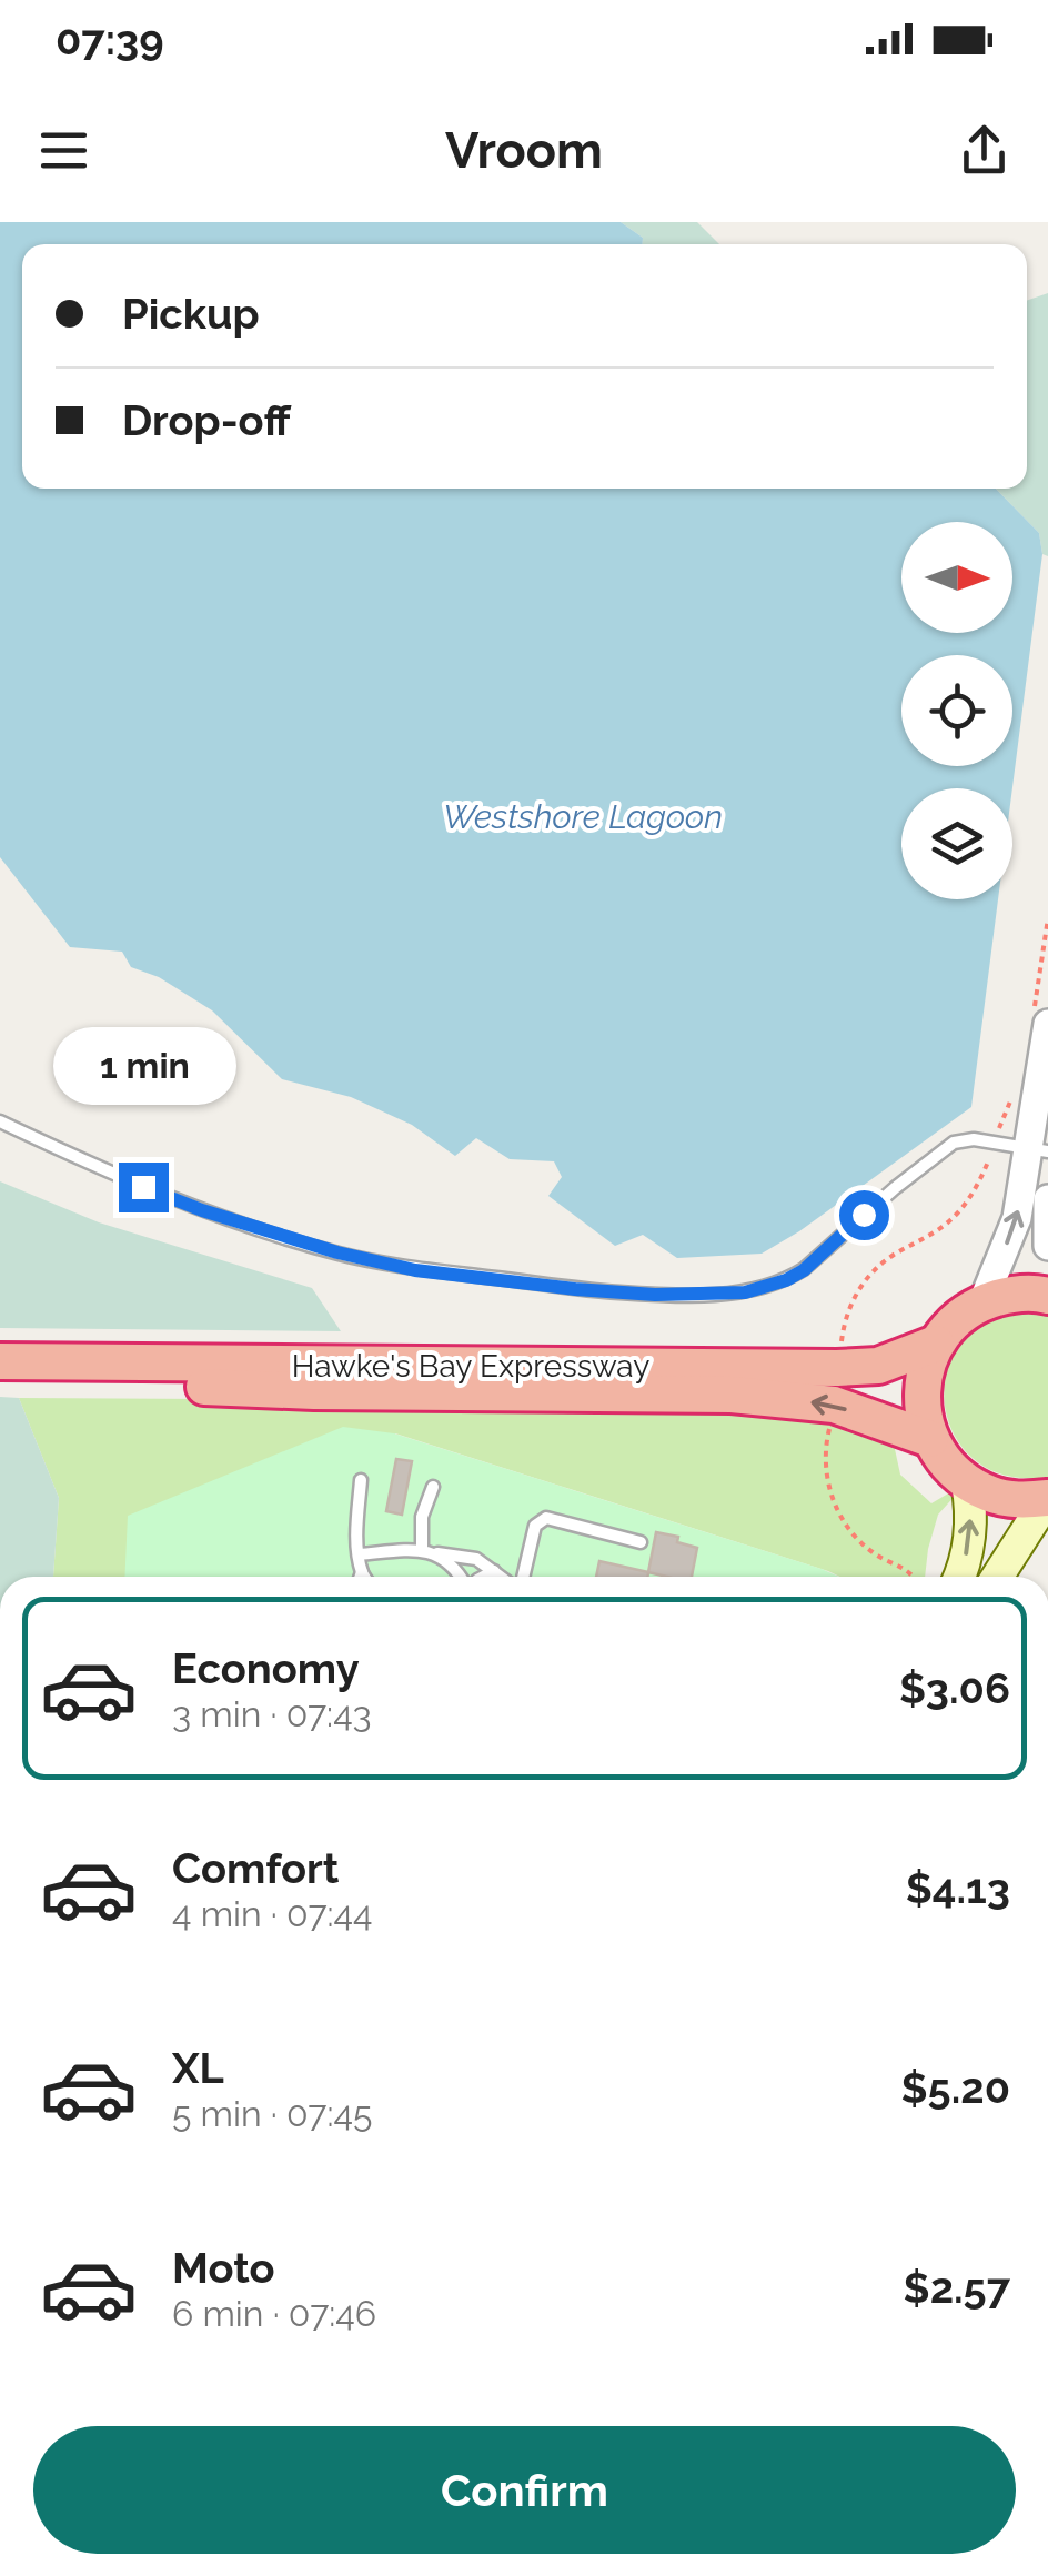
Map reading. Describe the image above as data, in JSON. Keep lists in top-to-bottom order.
{
  "streets": {
    "highway": ["Hawke's Bay Expressway"]
  },
  "water": ["Westshore Lagoon"],
  "north": "right",
  "page": {
    "status": "07:39",
    "header": "Vroom",
    "banner": ["Pickup", "Drop-off"],
    "bubble": "1 min",
    "list": [
      {
        "name": "Economy",
        "note": "3 min · 07:43",
        "value": "$3.06"
      },
      {
        "name": "Comfort",
        "note": "4 min · 07:44",
        "value": "$4.13"
      },
      {
        "name": "XL",
        "note": "5 min · 07:45",
        "value": "$5.20"
      },
      {
        "name": "Moto",
        "note": "6 min · 07:46",
        "value": "$2.57"
      }
    ],
    "buttons": "Confirm"
  }
}
